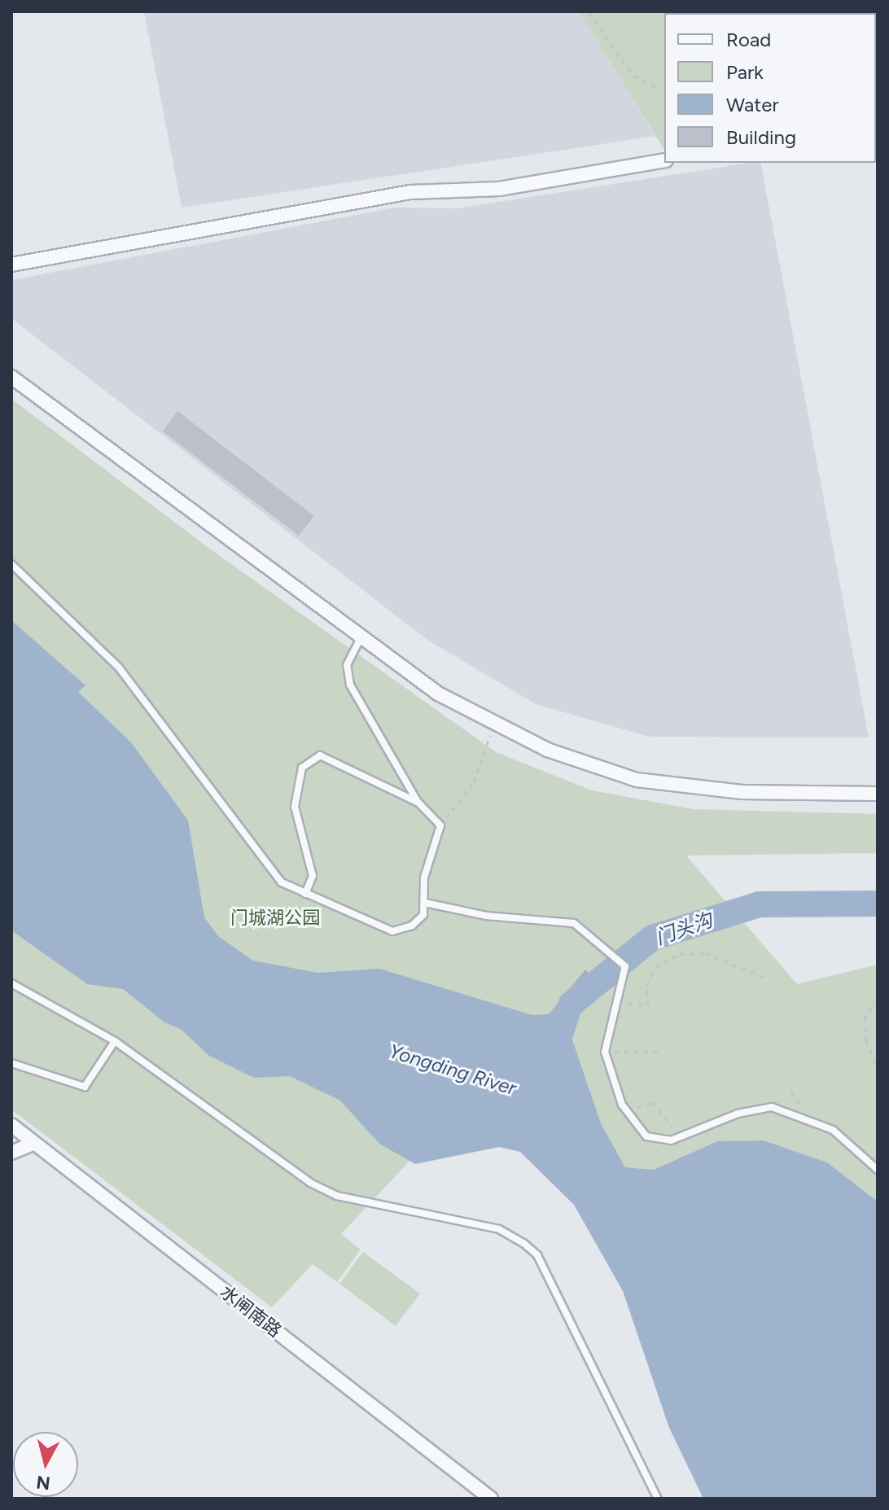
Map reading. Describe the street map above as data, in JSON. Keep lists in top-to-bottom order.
{
  "streets": {
    "street": ["水闸南路"]
  },
  "water": ["门头沟", "Yongding River"],
  "parks": ["门城湖公园"],
  "legend": [
    "Road",
    "Park",
    "Water",
    "Building"
  ],
  "north": "bottom"
}
